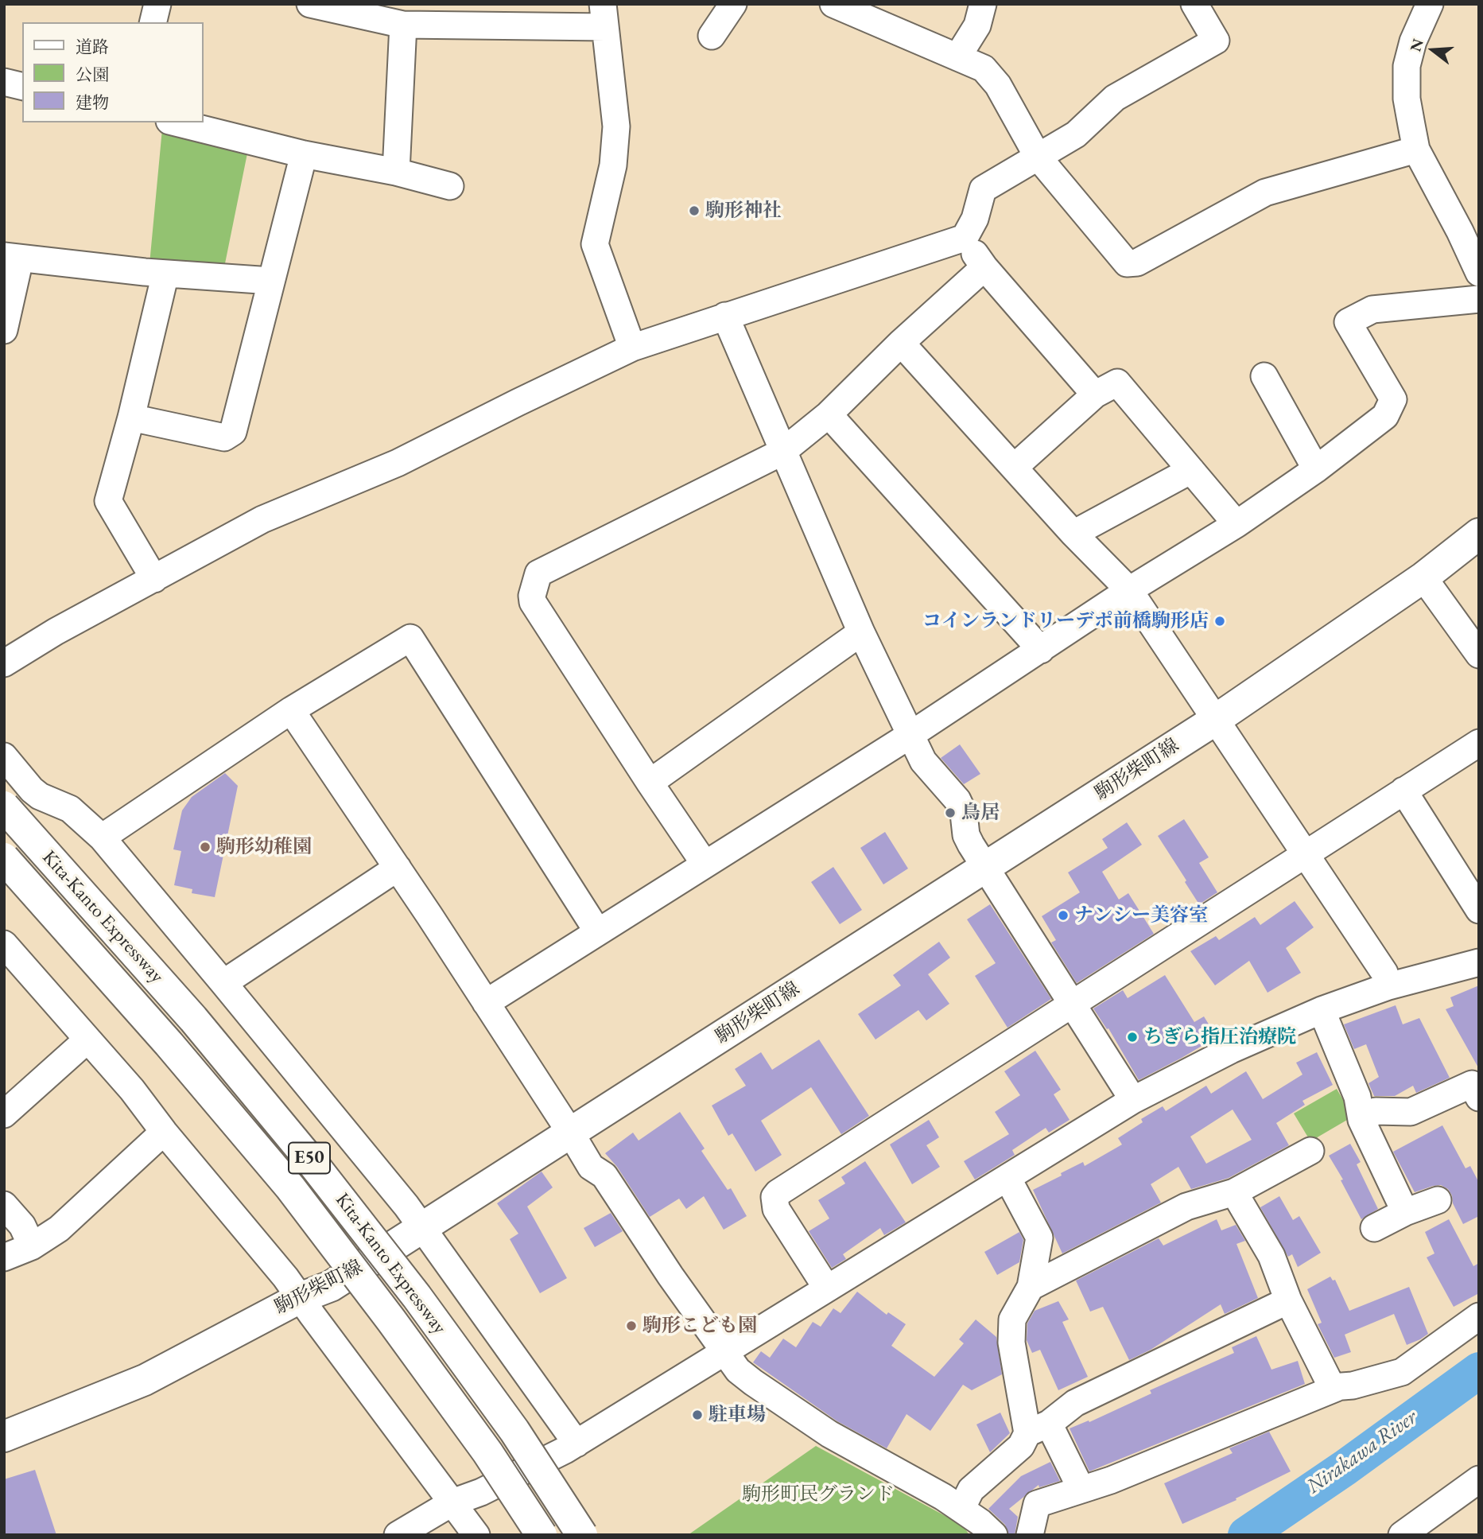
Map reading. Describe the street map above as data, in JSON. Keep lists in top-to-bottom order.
{
  "streets": {
    "main road": ["駒形柴町線", "Kita-Kanto Expressway", "E50"]
  },
  "water": ["Nirakawa River"],
  "parks": ["駒形町民グランド"],
  "places": [
    "駒形神社",
    "コインランドリーデポ前橋駒形店",
    "鳥居",
    "駒形幼稚園",
    "ナンシー美容室",
    "ちぎら指圧治療院",
    "駒形こども園",
    "駐車場"
  ],
  "legend": ["道路", "公園", "建物"],
  "north": "left"
}
